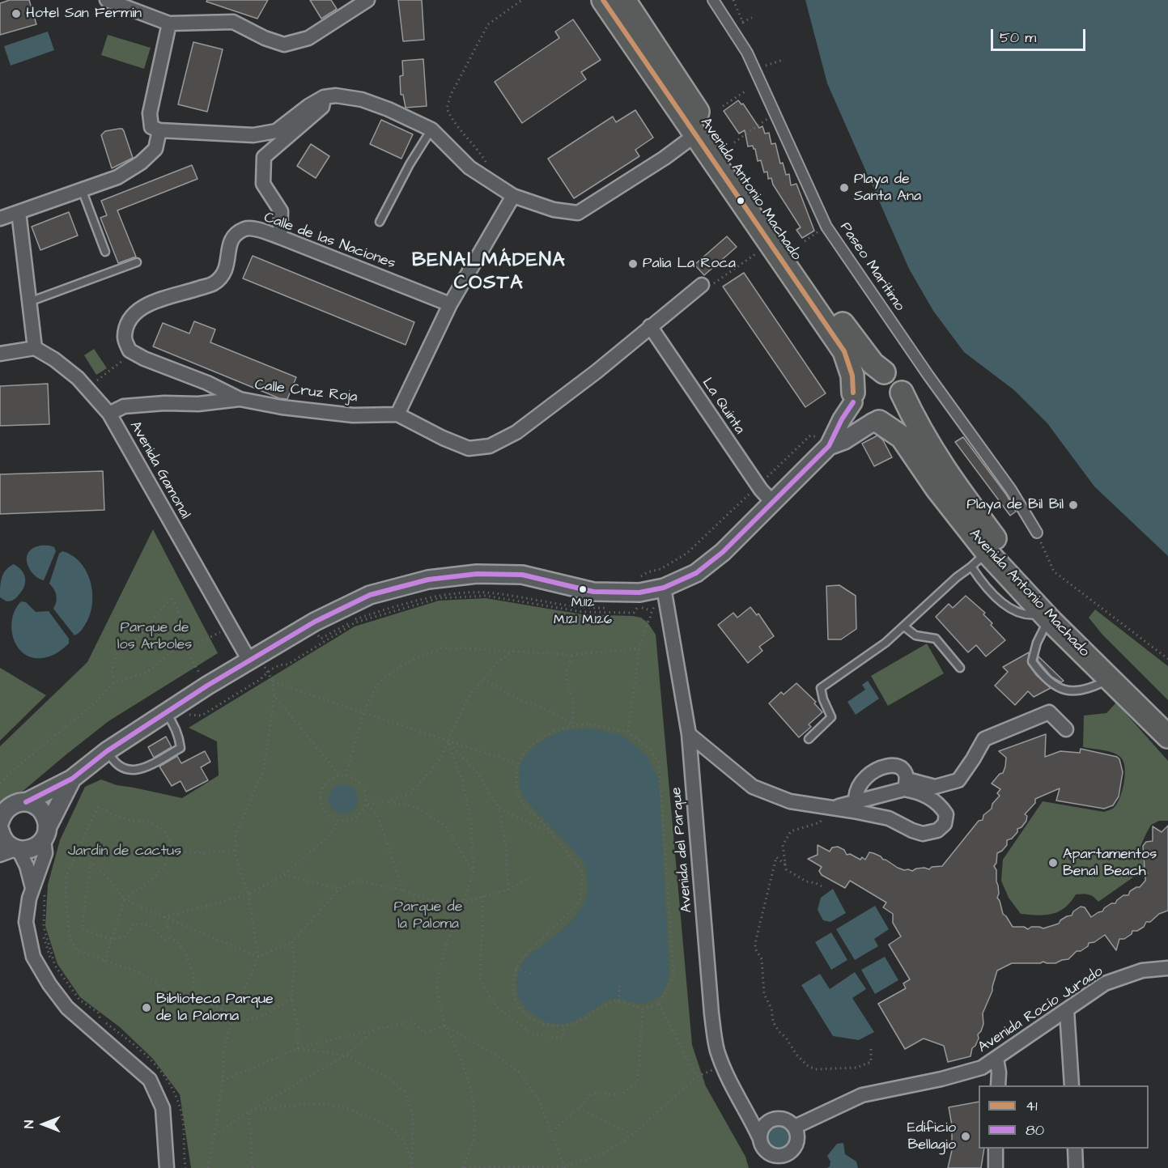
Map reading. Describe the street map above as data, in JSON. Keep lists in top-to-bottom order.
{
  "streets": {
    "main road": ["Avenida Antonio Machado"],
    "street": [
      "Calle de las Naciones",
      "Paseo Marítimo",
      "Calle Cruz Roja",
      "La Quinta",
      "Avenida Gamonal",
      "Avenida del Parque",
      "Avenida Rocío Jurado"
    ]
  },
  "crossings": [
    ["Calle de las Naciones", "Calle Cruz Roja"],
    ["Calle Cruz Roja", "La Quinta"],
    ["Calle Cruz Roja", "Avenida Gamonal"],
    ["Avenida del Parque", "Avenida Rocío Jurado"]
  ],
  "districts": ["BENALMÁDENA COSTA"],
  "parks": ["Parque de los Arboles", "Jardín de cactus", "Parque de la Paloma"],
  "places": [
    "Hotel San Fermin",
    "Playa de Santa Ana",
    "Palia La Roca",
    "Playa de Bil Bil",
    "M.112 M.121 M.126",
    "Apartamentos Benal Beach",
    "Biblioteca Parque de la Paloma",
    "Edificio Bellagio"
  ],
  "lines": ["transit line 41", "transit line 80"],
  "legend": ["41", "80"],
  "scale_bar": "50 m",
  "north": "left"
}
